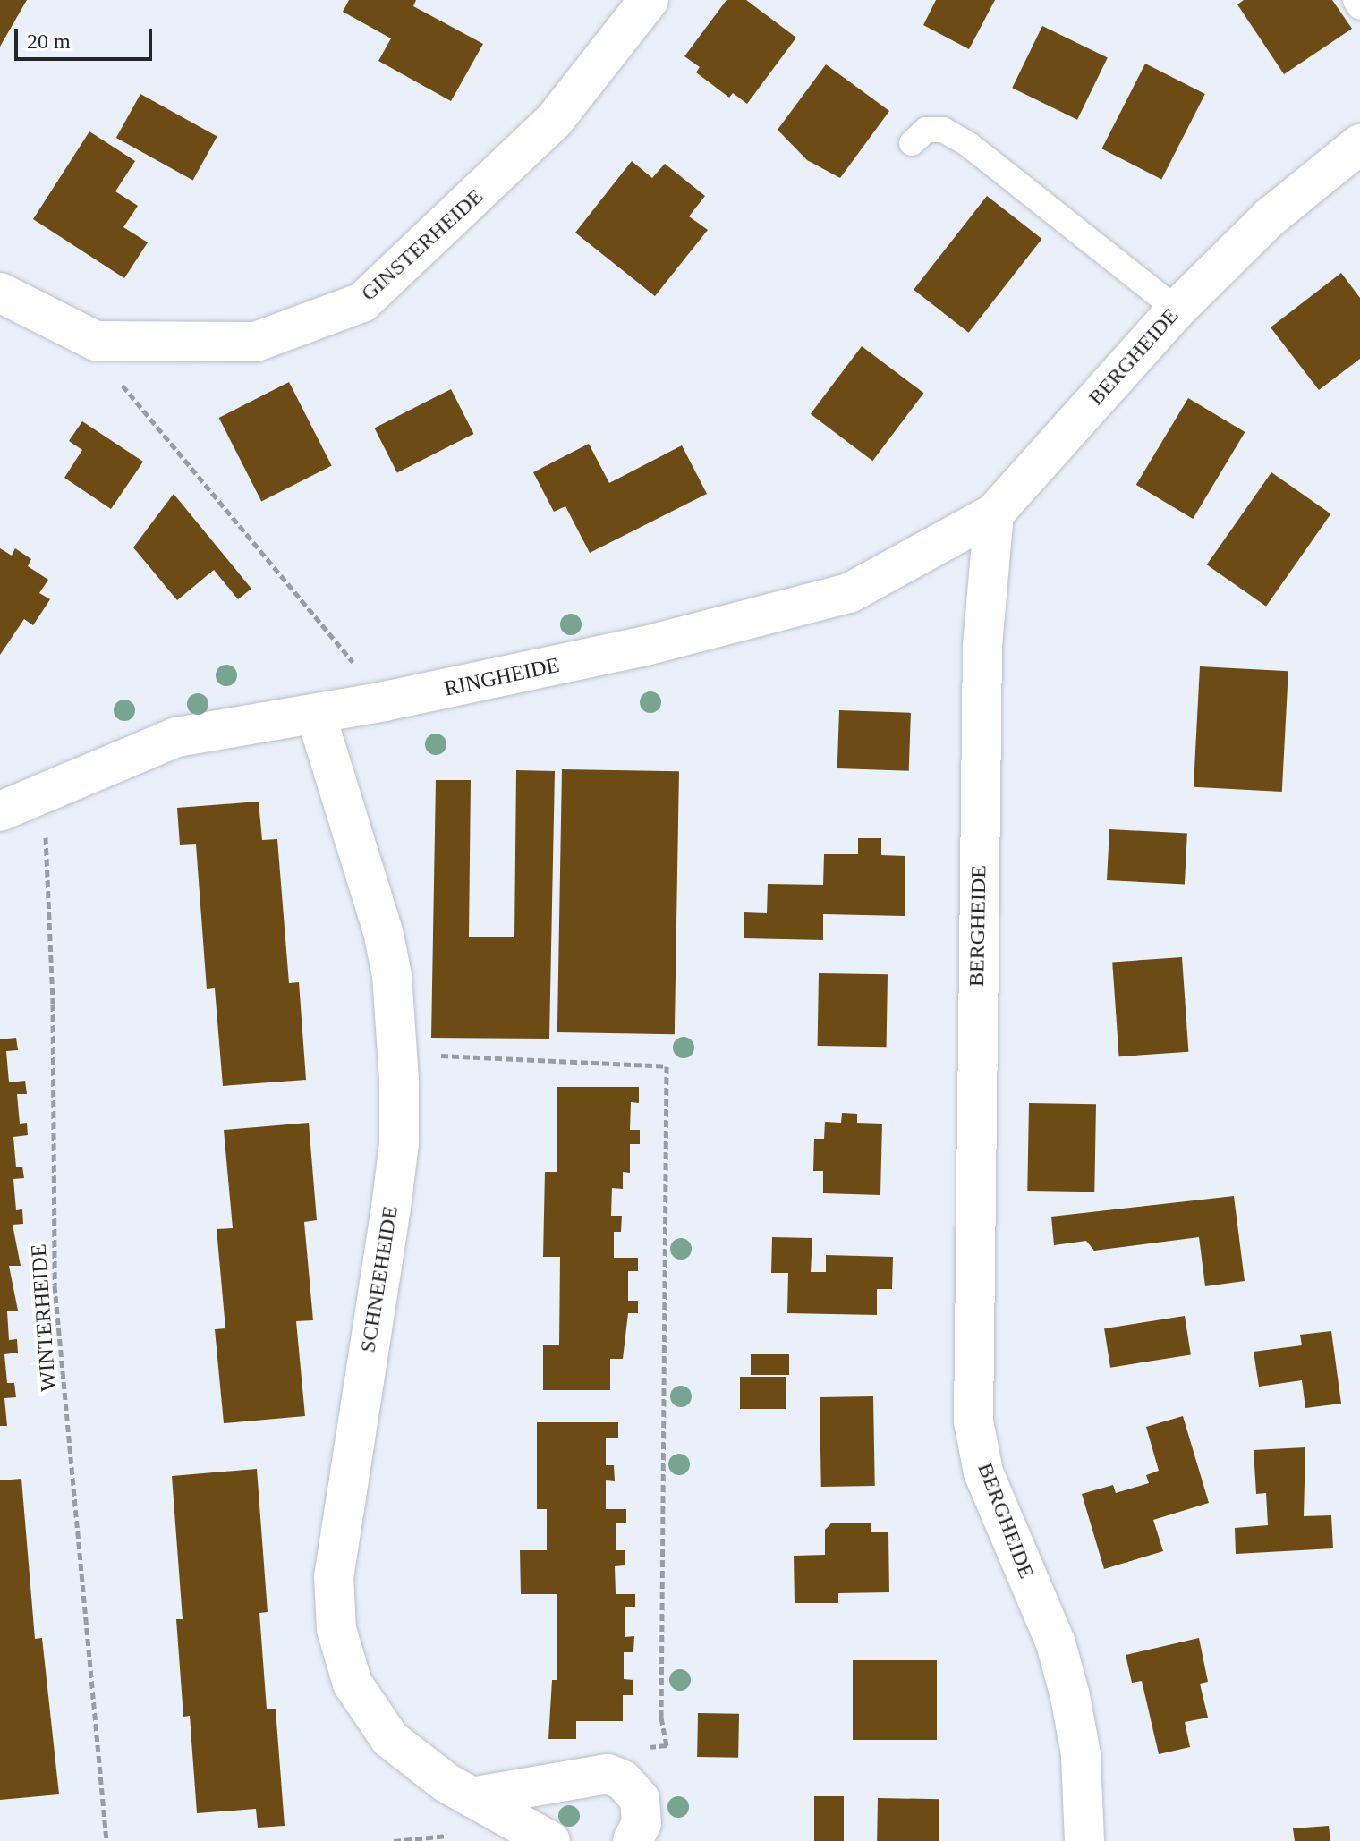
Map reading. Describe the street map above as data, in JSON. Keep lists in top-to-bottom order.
{
  "streets": {
    "street": [
      "GINSTERHEIDE",
      "BERGHEIDE",
      "RINGHEIDE",
      "SCHNEEHEIDE"
    ],
    "path": ["WINTERHEIDE"]
  },
  "crossings": [
    ["BERGHEIDE", "RINGHEIDE"],
    ["RINGHEIDE", "SCHNEEHEIDE"],
    ["RINGHEIDE", "WINTERHEIDE"]
  ],
  "scale_bar": "20 m"
}
